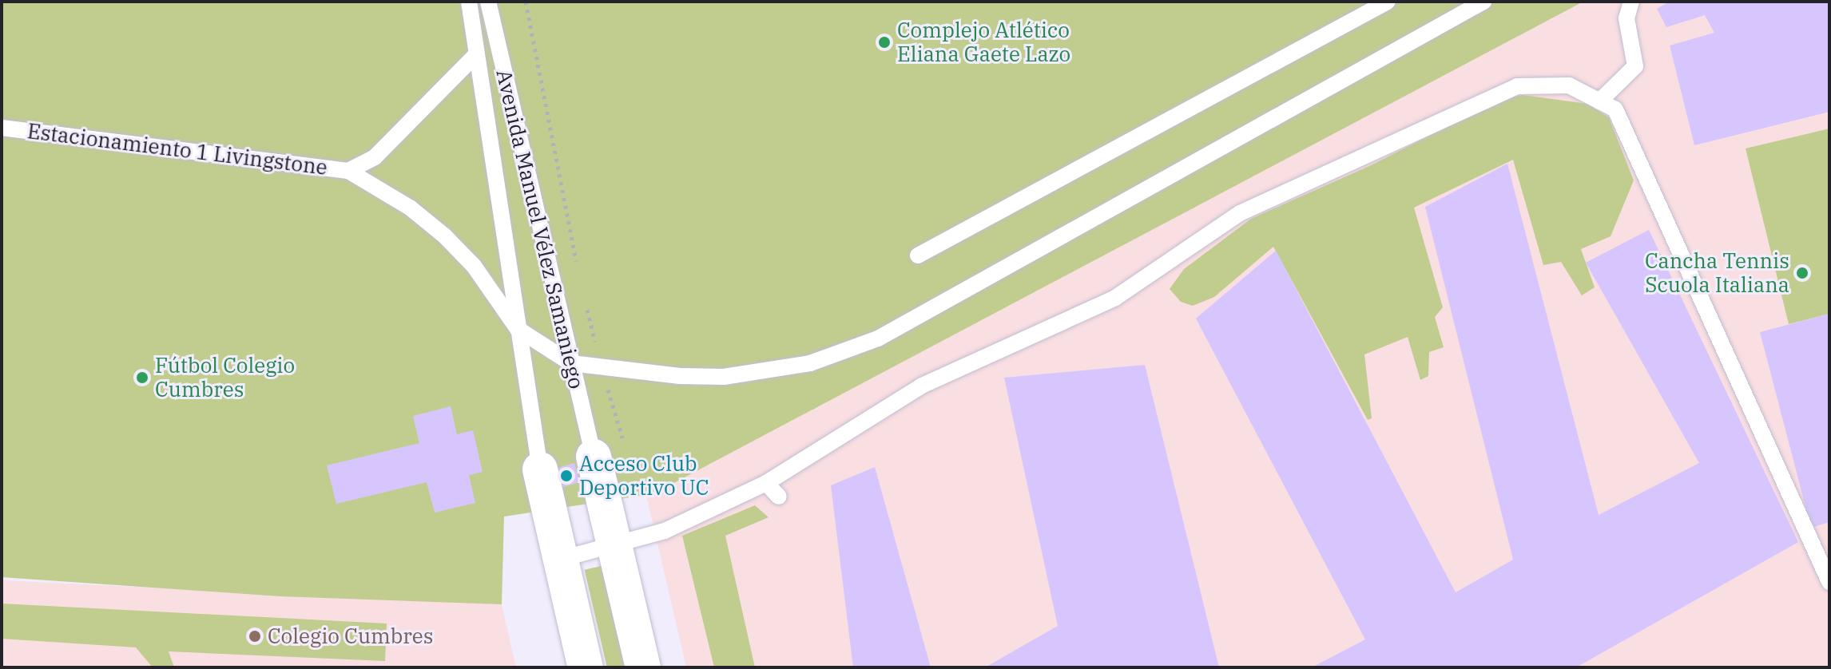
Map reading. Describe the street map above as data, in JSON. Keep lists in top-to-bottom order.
{
  "streets": {
    "lane": ["Estacionamiento 1 Livingstone", "Avenida Manuel Vélez Samaniego"]
  },
  "crossings": [
    ["Estacionamiento 1 Livingstone", "Avenida Manuel Vélez Samaniego"]
  ],
  "places": [
    "Complejo Atlético Eliana Gaete Lazo",
    "Cancha Tennis Scuola Italiana",
    "Fútbol Colegio Cumbres",
    "Acceso Club Deportivo UC",
    "Colegio Cumbres"
  ]
}
